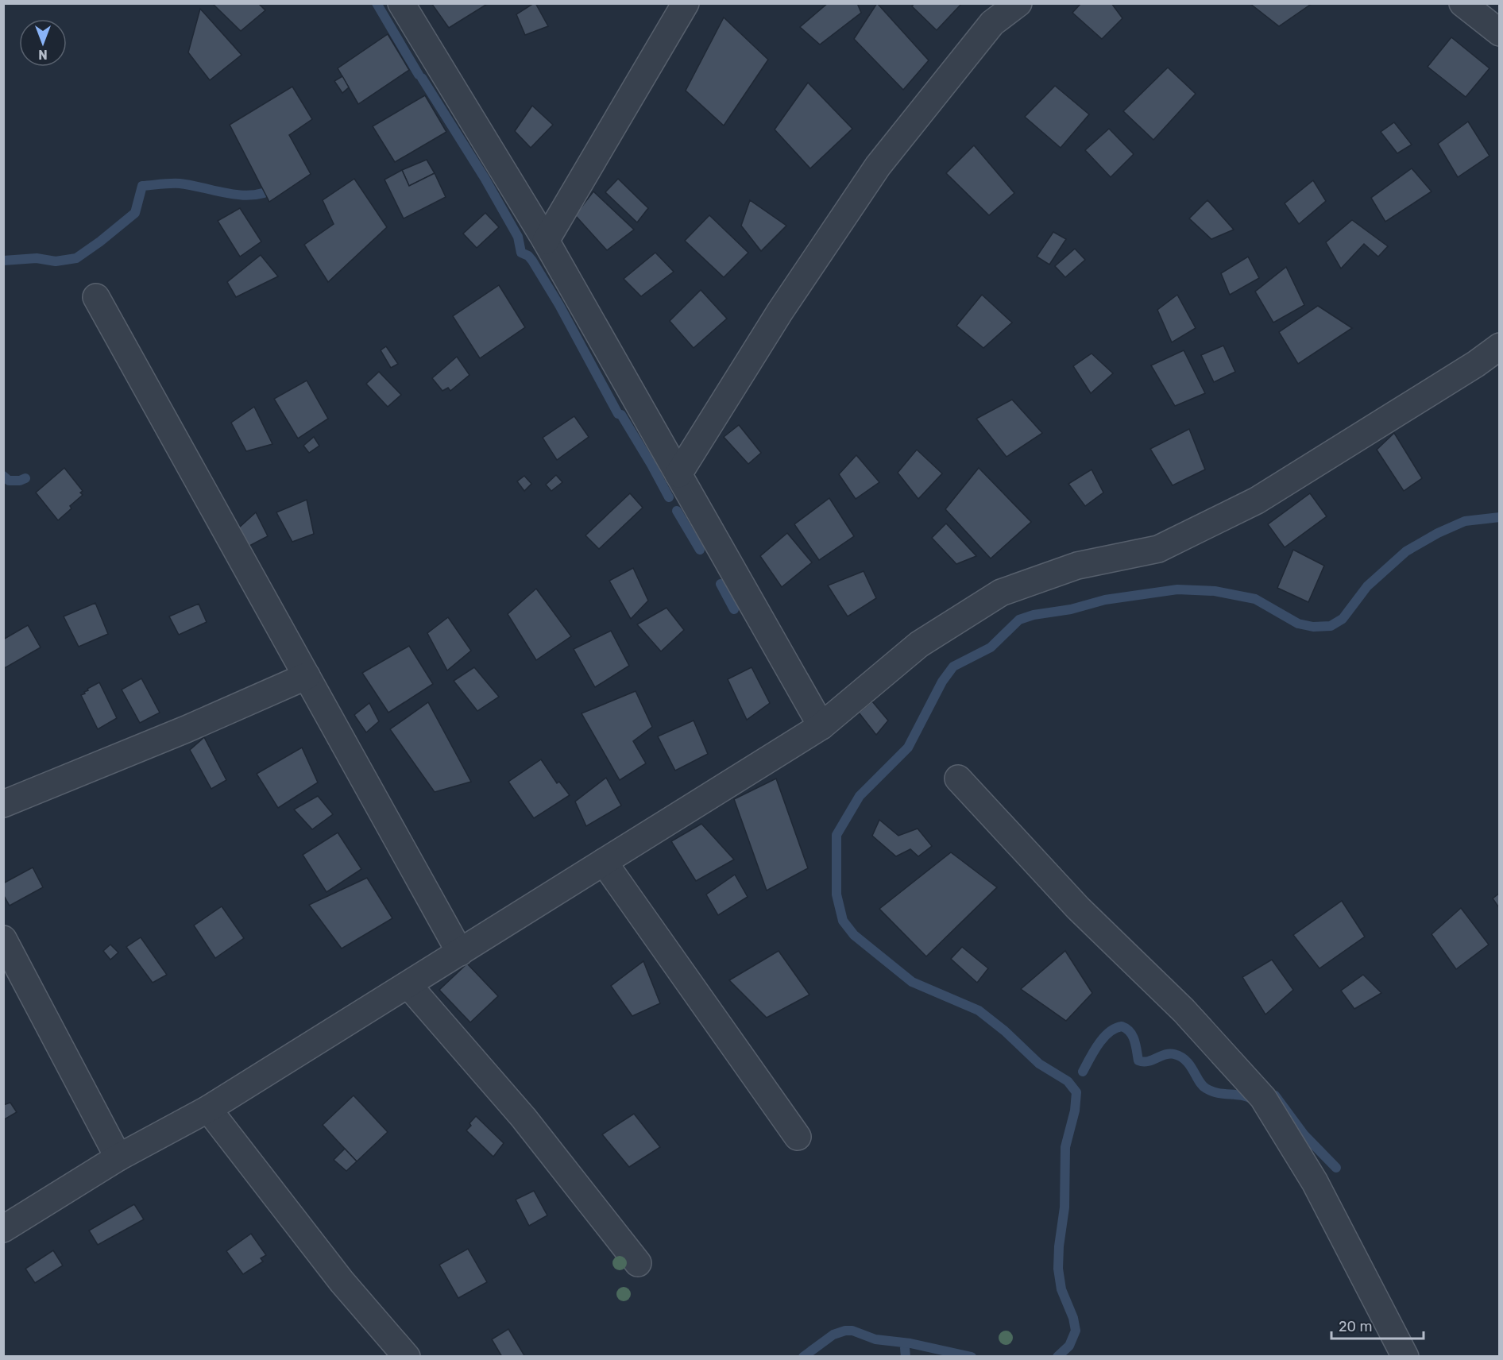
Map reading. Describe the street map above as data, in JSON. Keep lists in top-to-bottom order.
{
  "scale_bar": "20 m",
  "north": "bottom"
}
